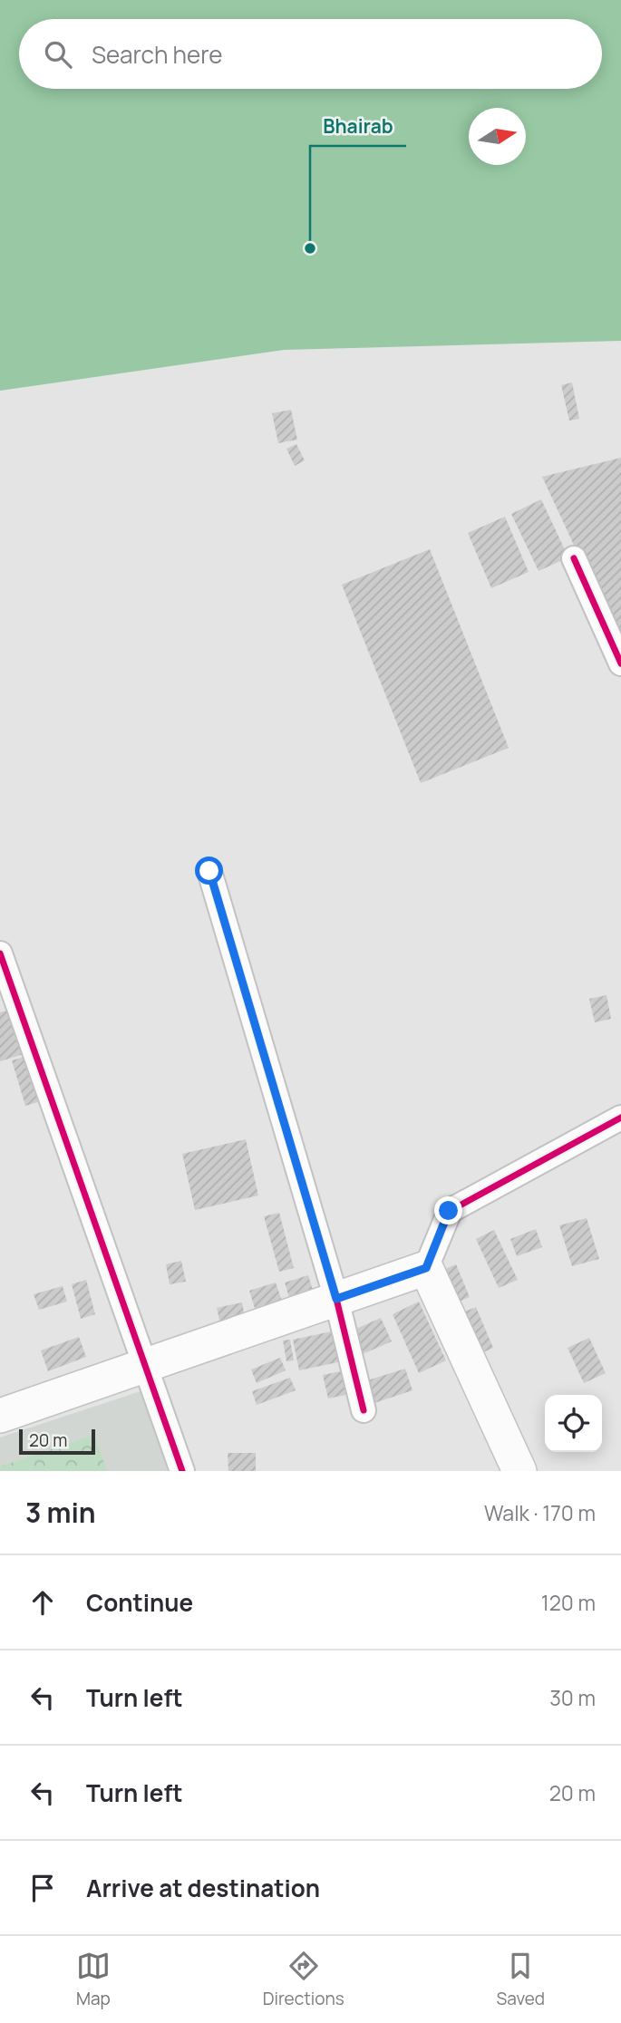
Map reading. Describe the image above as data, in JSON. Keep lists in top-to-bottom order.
{
  "places": ["Bhairab"],
  "scale_bar": "20 m",
  "north": "right",
  "page": {
    "search": "Search here",
    "scale": "20 m",
    "heading": ["3 min", "Walk · 170 m"],
    "list": [
      ["Continue", "120 m"],
      ["Turn left", "30 m"],
      ["Turn left", "20 m"],
      "Arrive at destination"
    ],
    "nav": ["Map", "Directions", "Saved"]
  }
}
